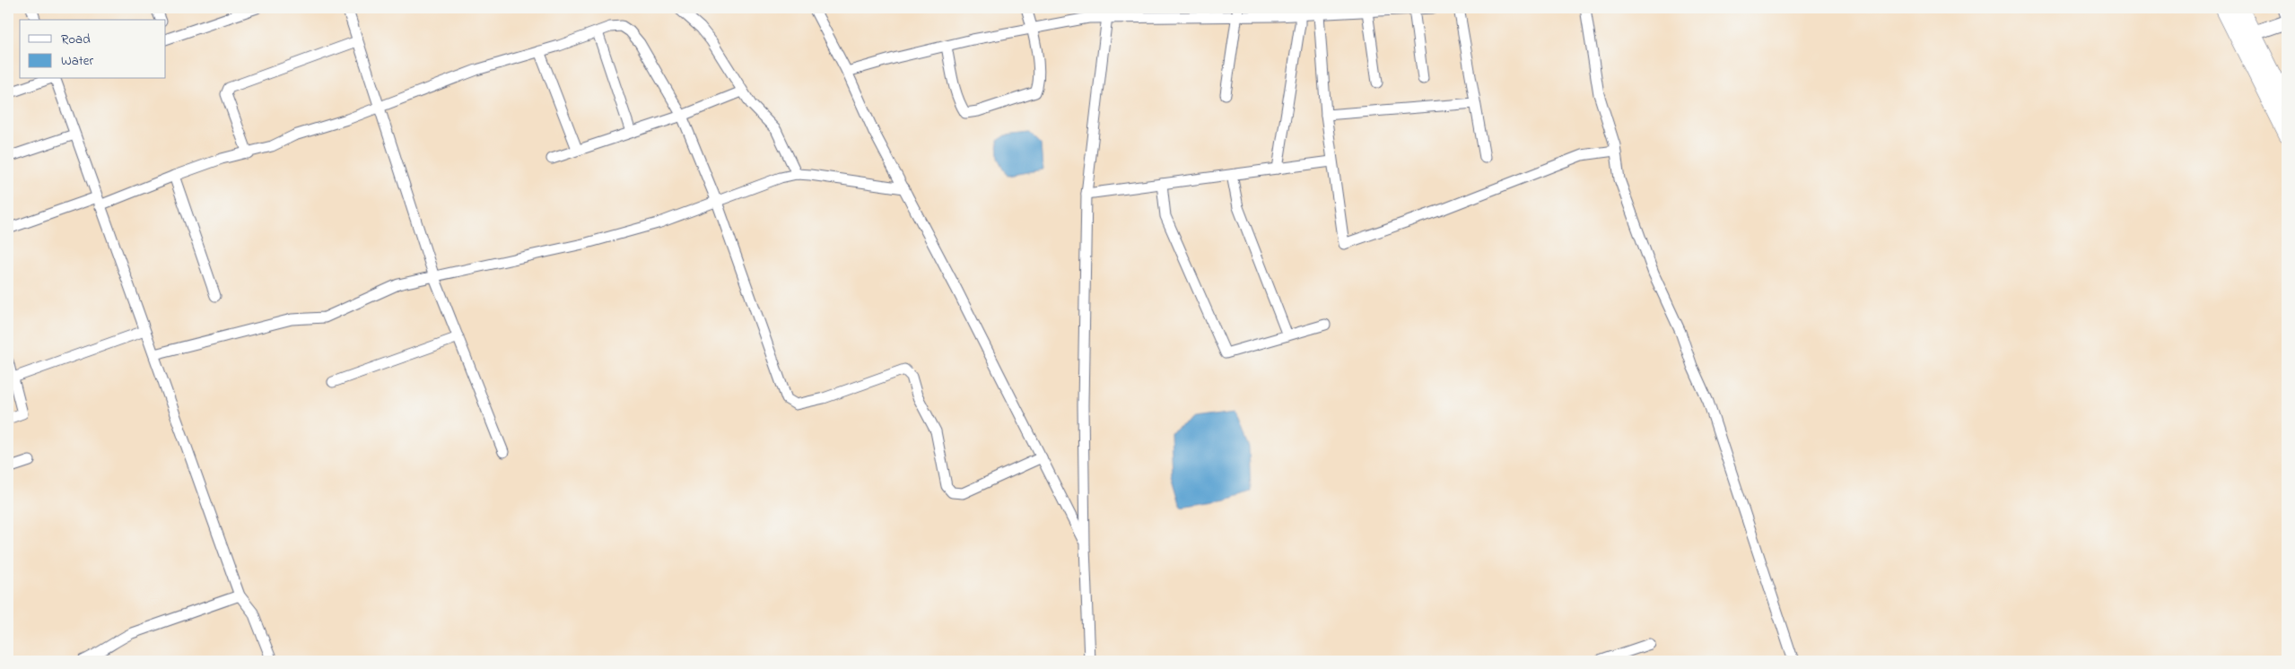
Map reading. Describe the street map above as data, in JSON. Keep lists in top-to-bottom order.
{
  "legend": ["Road", "Water"]
}
